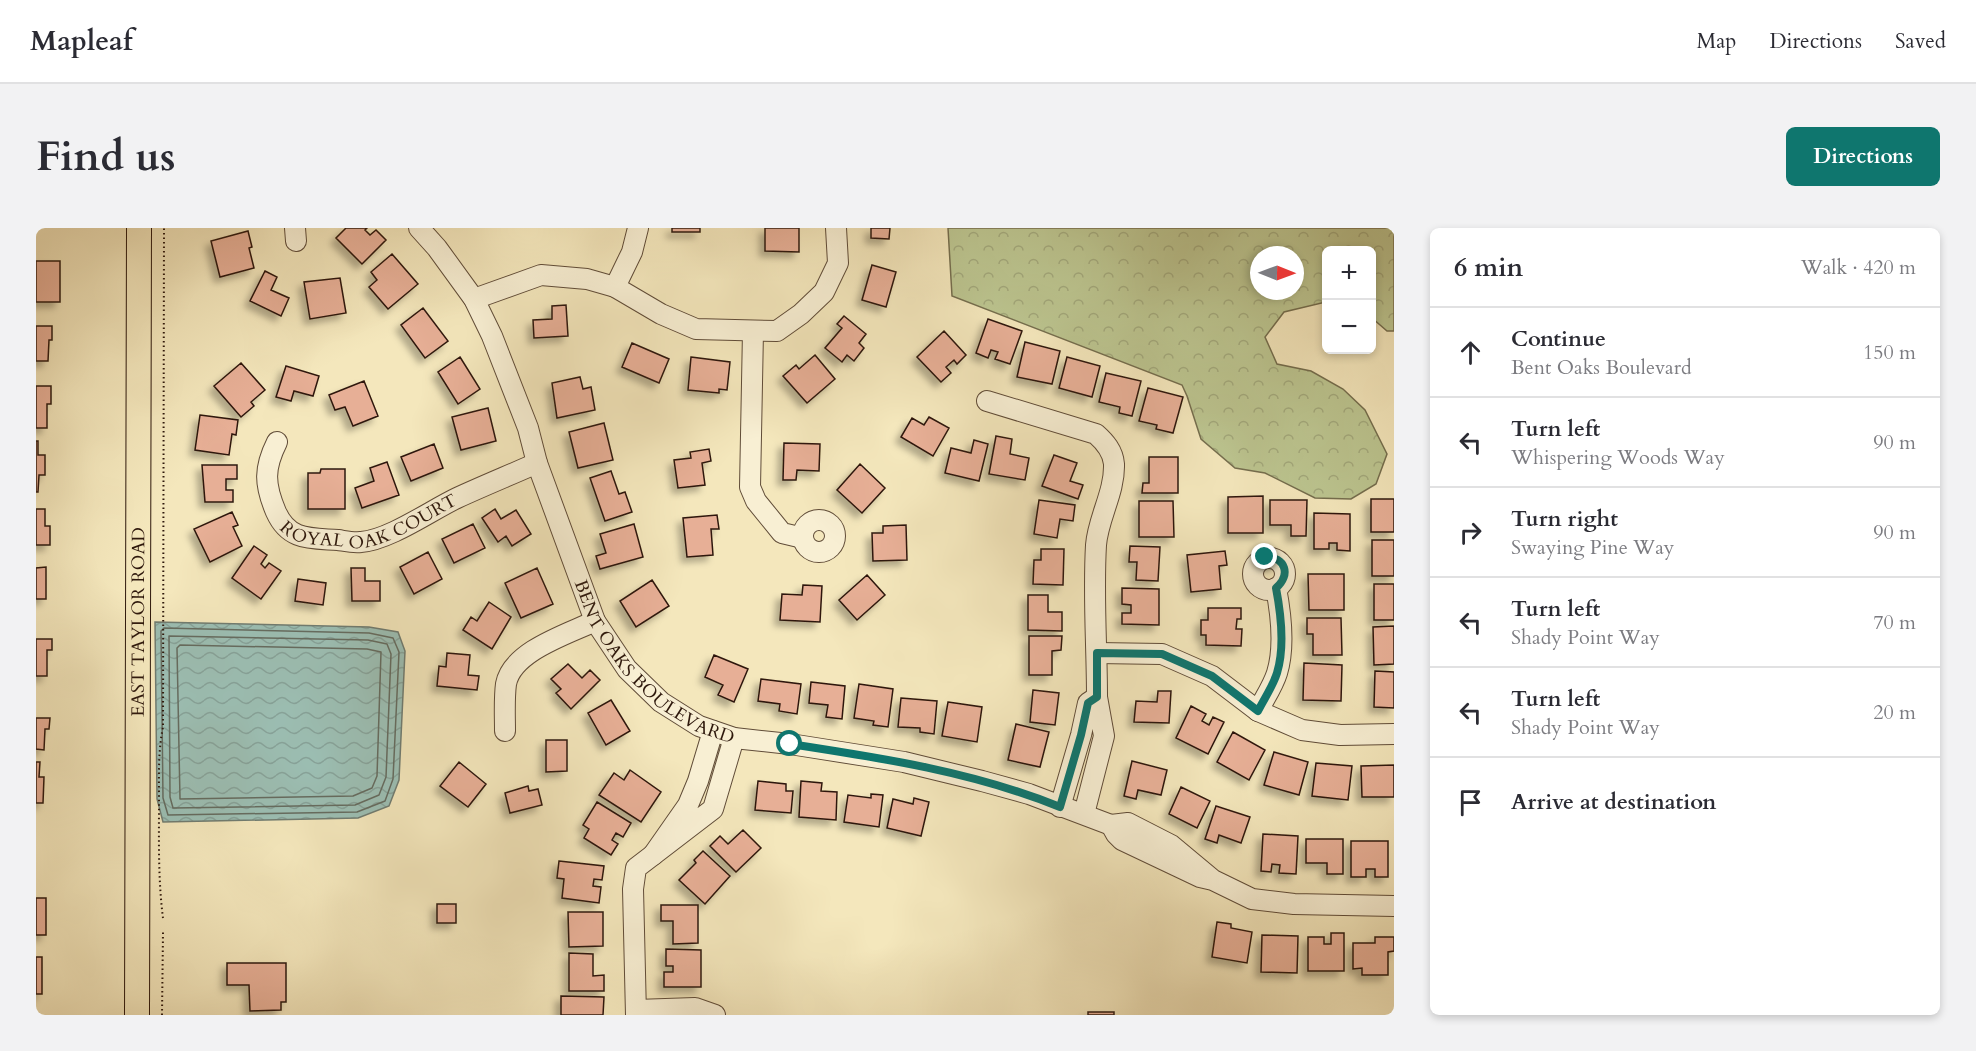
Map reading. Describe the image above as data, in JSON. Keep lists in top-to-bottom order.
{
  "streets": {
    "main road": ["EAST TAYLOR ROAD"],
    "street": ["ROYAL OAK COURT", "BENT OAKS BOULEVARD"]
  },
  "crossings": [
    ["ROYAL OAK COURT", "BENT OAKS BOULEVARD"]
  ],
  "north": "right",
  "page": {
    "header": "Mapleaf",
    "nav": ["Map", "Directions", "Saved"],
    "buttons": "Directions",
    "title": "Find us",
    "heading": ["6 min", "Walk · 420 m"],
    "map_buttons": ["+", "−"],
    "list": [
      ["Continue", "Bent Oaks Boulevard", "150 m"],
      ["Turn left", "Whispering Woods Way", "90 m"],
      ["Turn right", "Swaying Pine Way", "90 m"],
      ["Turn left", "Shady Point Way", "70 m"],
      ["Turn left", "Shady Point Way", "20 m"],
      "Arrive at destination"
    ]
  }
}
